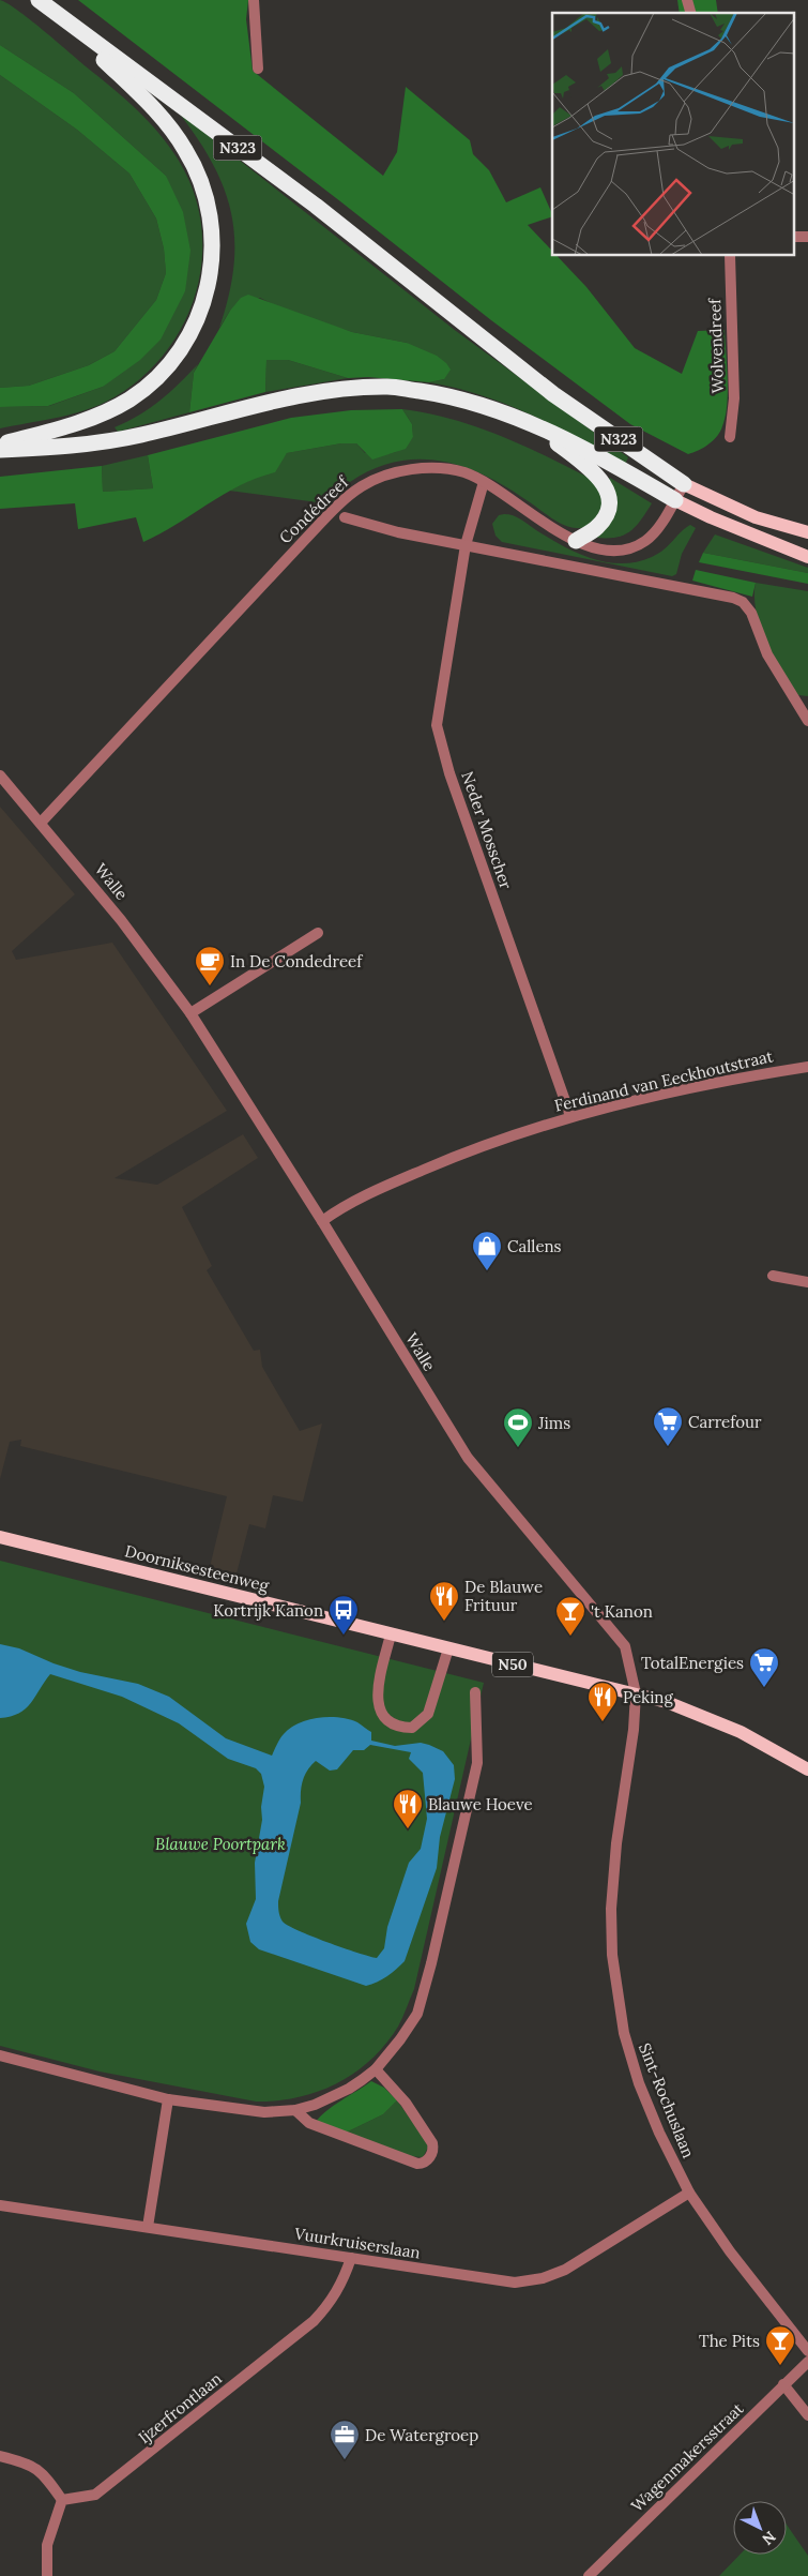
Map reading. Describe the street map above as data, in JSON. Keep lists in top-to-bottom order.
{
  "streets": {
    "highway": ["N323"],
    "main road": ["Doorniksesteenweg", "N50"],
    "street": [
      "Wolvendreef",
      "Condédreef",
      "Neder Mosscher",
      "Walle",
      "Ferdinand van Eeckhoutstraat",
      "Sint-Rochuslaan",
      "Vuurkruiserslaan",
      "Ijzerfrontlaan",
      "Wagenmakersstraat"
    ]
  },
  "crossings": [
    ["N323", "Condédreef"],
    ["Condédreef", "Neder Mosscher"],
    ["Condédreef", "Walle"],
    ["Neder Mosscher", "Ferdinand van Eeckhoutstraat"],
    ["Walle", "Ferdinand van Eeckhoutstraat"],
    ["Walle", "Doorniksesteenweg"],
    ["Walle", "N50"],
    ["Walle", "Sint-Rochuslaan"],
    ["Doorniksesteenweg", "N50"],
    ["Doorniksesteenweg", "Sint-Rochuslaan"],
    ["N50", "Sint-Rochuslaan"],
    ["Sint-Rochuslaan", "Vuurkruiserslaan"],
    ["Vuurkruiserslaan", "Ijzerfrontlaan"]
  ],
  "parks": ["Blauwe Poortpark"],
  "places": {
    "cafe": ["In De Condedreef"],
    "shop": ["Callens"],
    "supermarket": ["Carrefour", "TotalEnergies"],
    "sports": ["Jims"],
    "restaurant": ["De Blauwe Frituur", "Peking", "Blauwe Hoeve"],
    "bus stop": ["Kortrijk Kanon"],
    "bar": ["'t Kanon", "The Pits"],
    "office": ["De Watergroep"]
  },
  "north": "bottom right"
}
